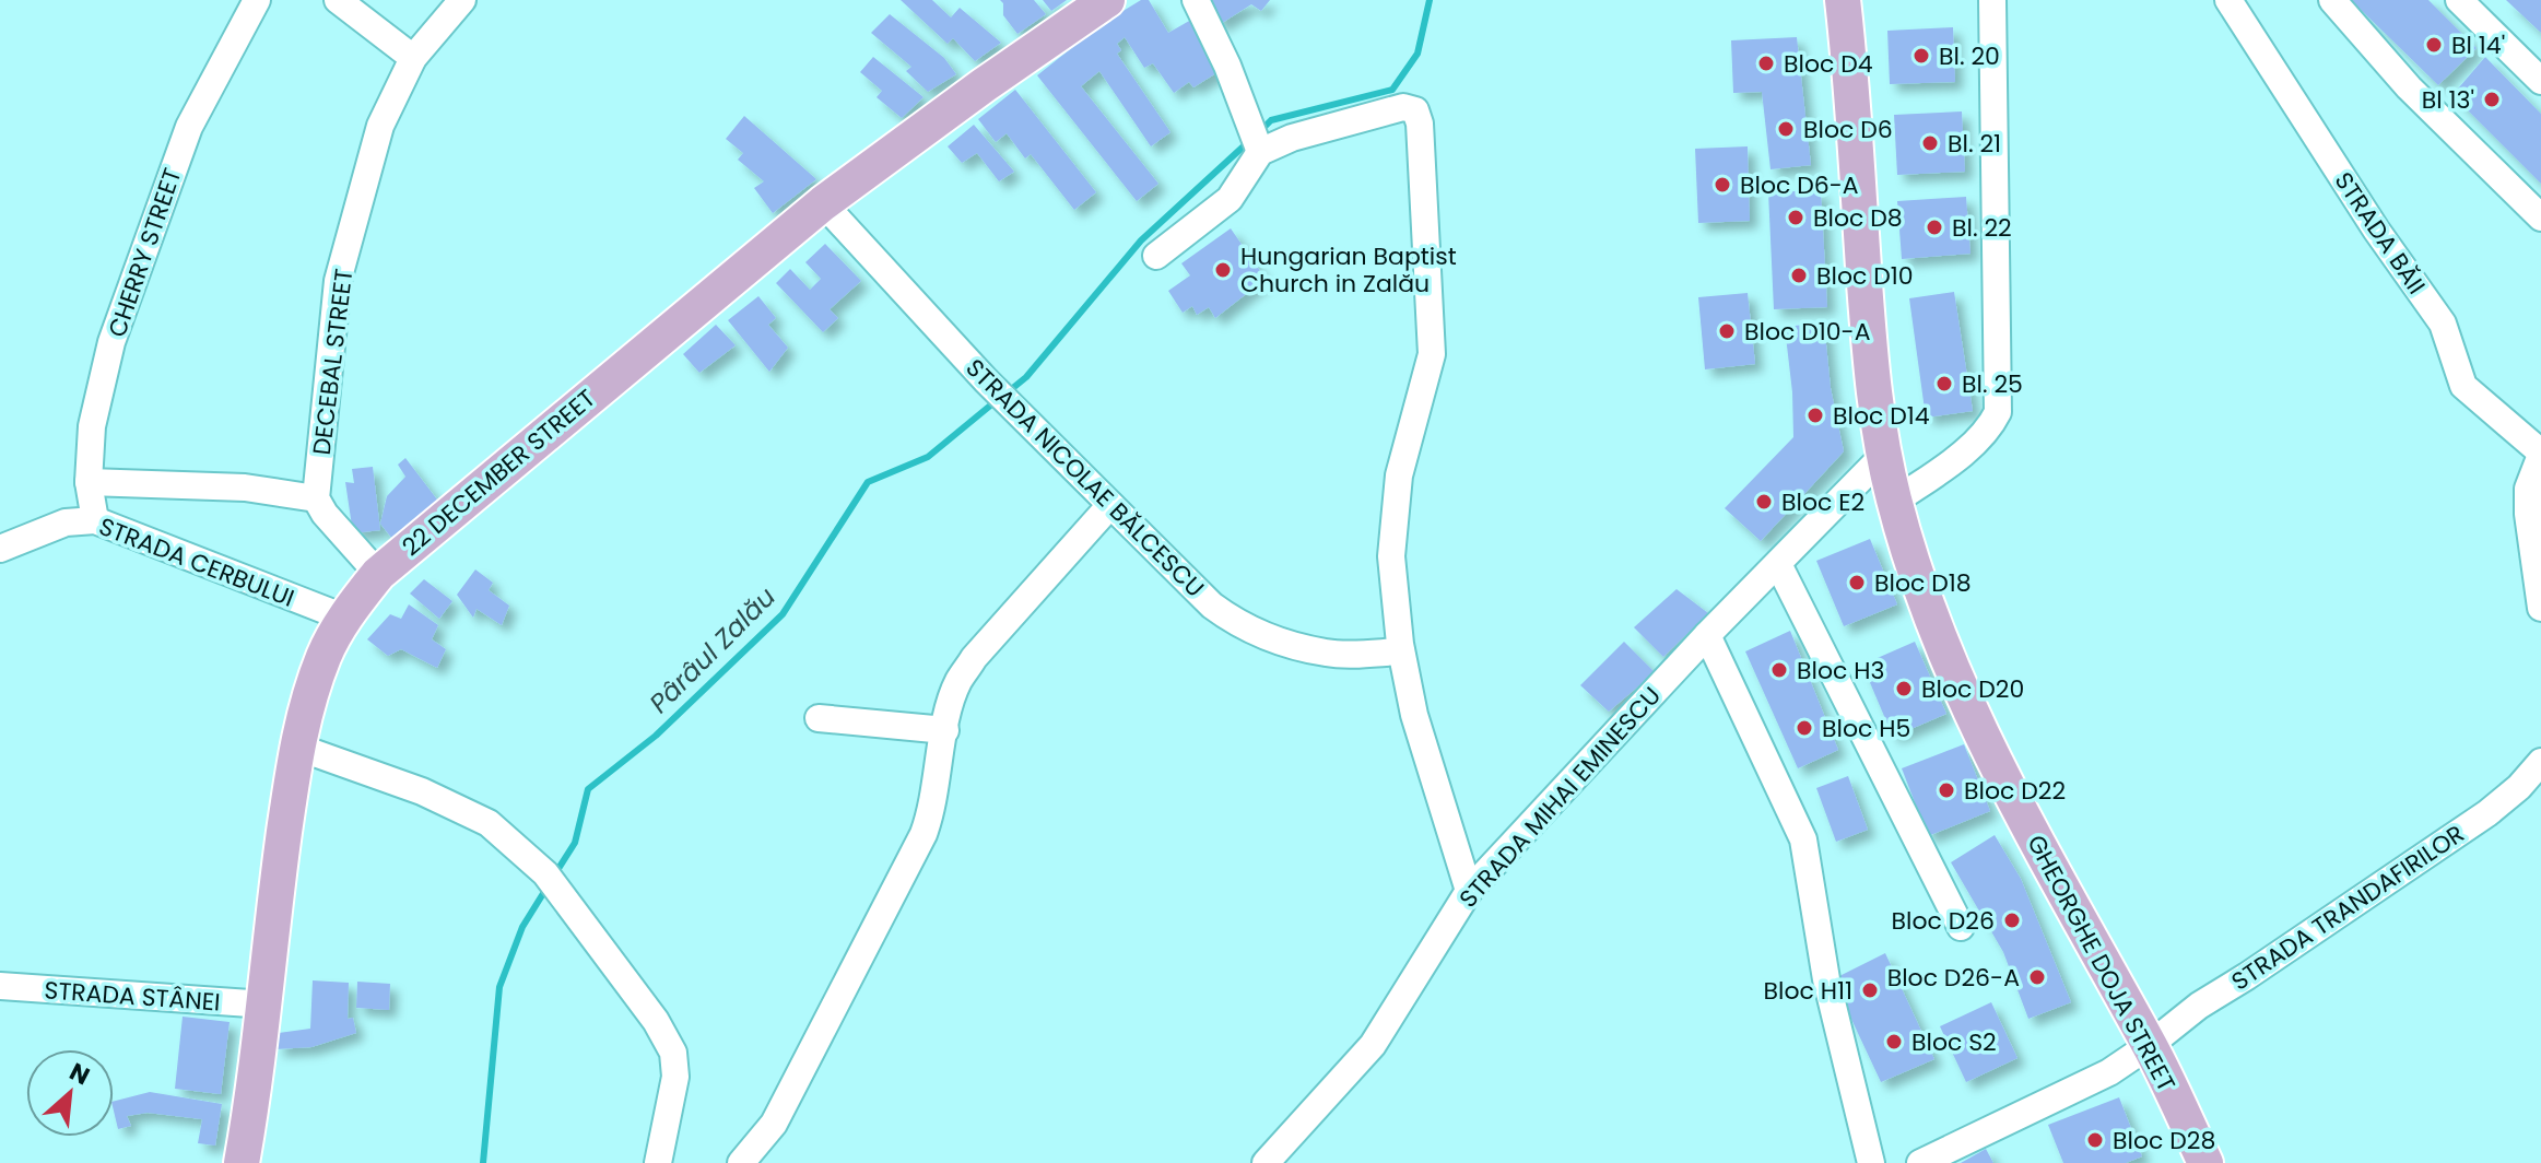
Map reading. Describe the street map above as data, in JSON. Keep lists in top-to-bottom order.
{
  "streets": {
    "main road": ["22 DECEMBER STREET", "GHEORGHE DOJA STREET"],
    "street": [
      "STRADA BĂII",
      "CHERRY STREET",
      "DECEBAL STREET",
      "STRADA NICOLAE BĂLCESCU",
      "STRADA CERBULUI",
      "STRADA MIHAI EMINESCU",
      "STRADA TRANDAFIRILOR",
      "STRADA STÂNEI"
    ]
  },
  "crossings": [
    ["CHERRY STREET", "STRADA CERBULUI"],
    ["DECEBAL STREET", "STRADA CERBULUI"],
    ["22 DECEMBER STREET", "STRADA NICOLAE BĂLCESCU"],
    ["22 DECEMBER STREET", "STRADA CERBULUI"],
    ["22 DECEMBER STREET", "STRADA STÂNEI"],
    ["STRADA MIHAI EMINESCU", "GHEORGHE DOJA STREET"],
    ["STRADA TRANDAFIRILOR", "GHEORGHE DOJA STREET"]
  ],
  "water": ["Pârâul Zalău"],
  "places": [
    "Bl 14'",
    "Bl. 20",
    "Bloc D4",
    "Bl 13'",
    "Bloc D6",
    "Bl. 21",
    "Bloc D6-A",
    "Bloc D8",
    "Bl. 22",
    "Hungarian Baptist Church in Zalău",
    "Bloc D10",
    "Bloc D10-A",
    "Bl. 25",
    "Bloc D14",
    "Bloc E2",
    "Bloc D18",
    "Bloc H3",
    "Bloc D20",
    "Bloc H5",
    "Bloc D22",
    "Bloc D26",
    "Bloc D26-A",
    "Bloc H11",
    "Bloc S2",
    "Bloc D28"
  ],
  "north": "top right"
}
